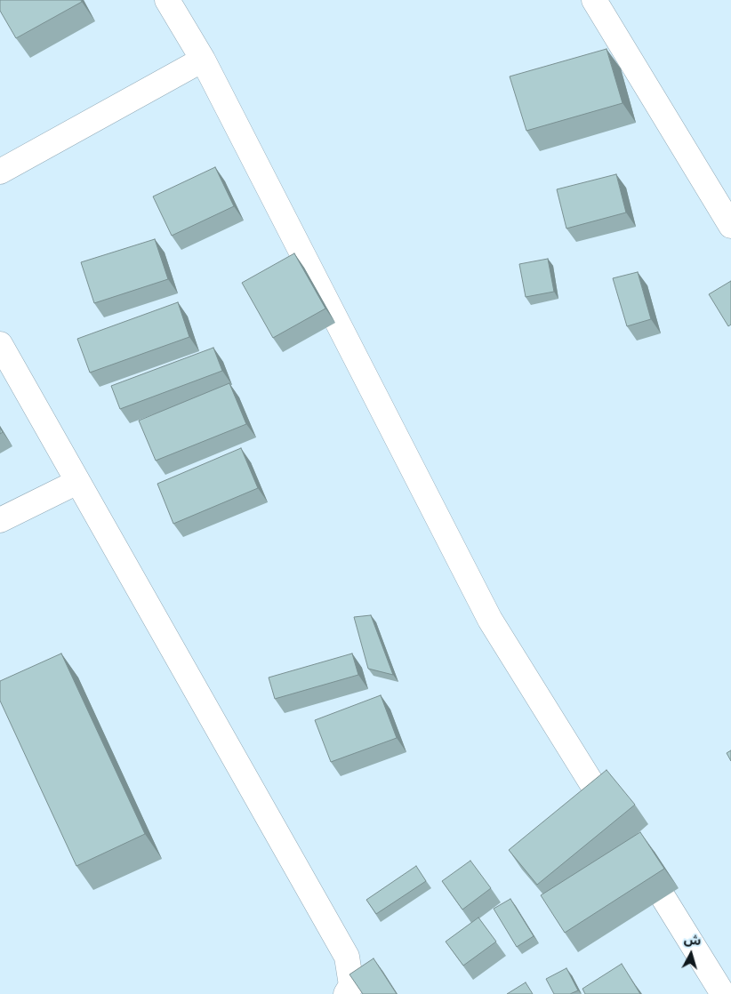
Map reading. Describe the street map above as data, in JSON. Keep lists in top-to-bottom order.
{
  "north": "top"
}
